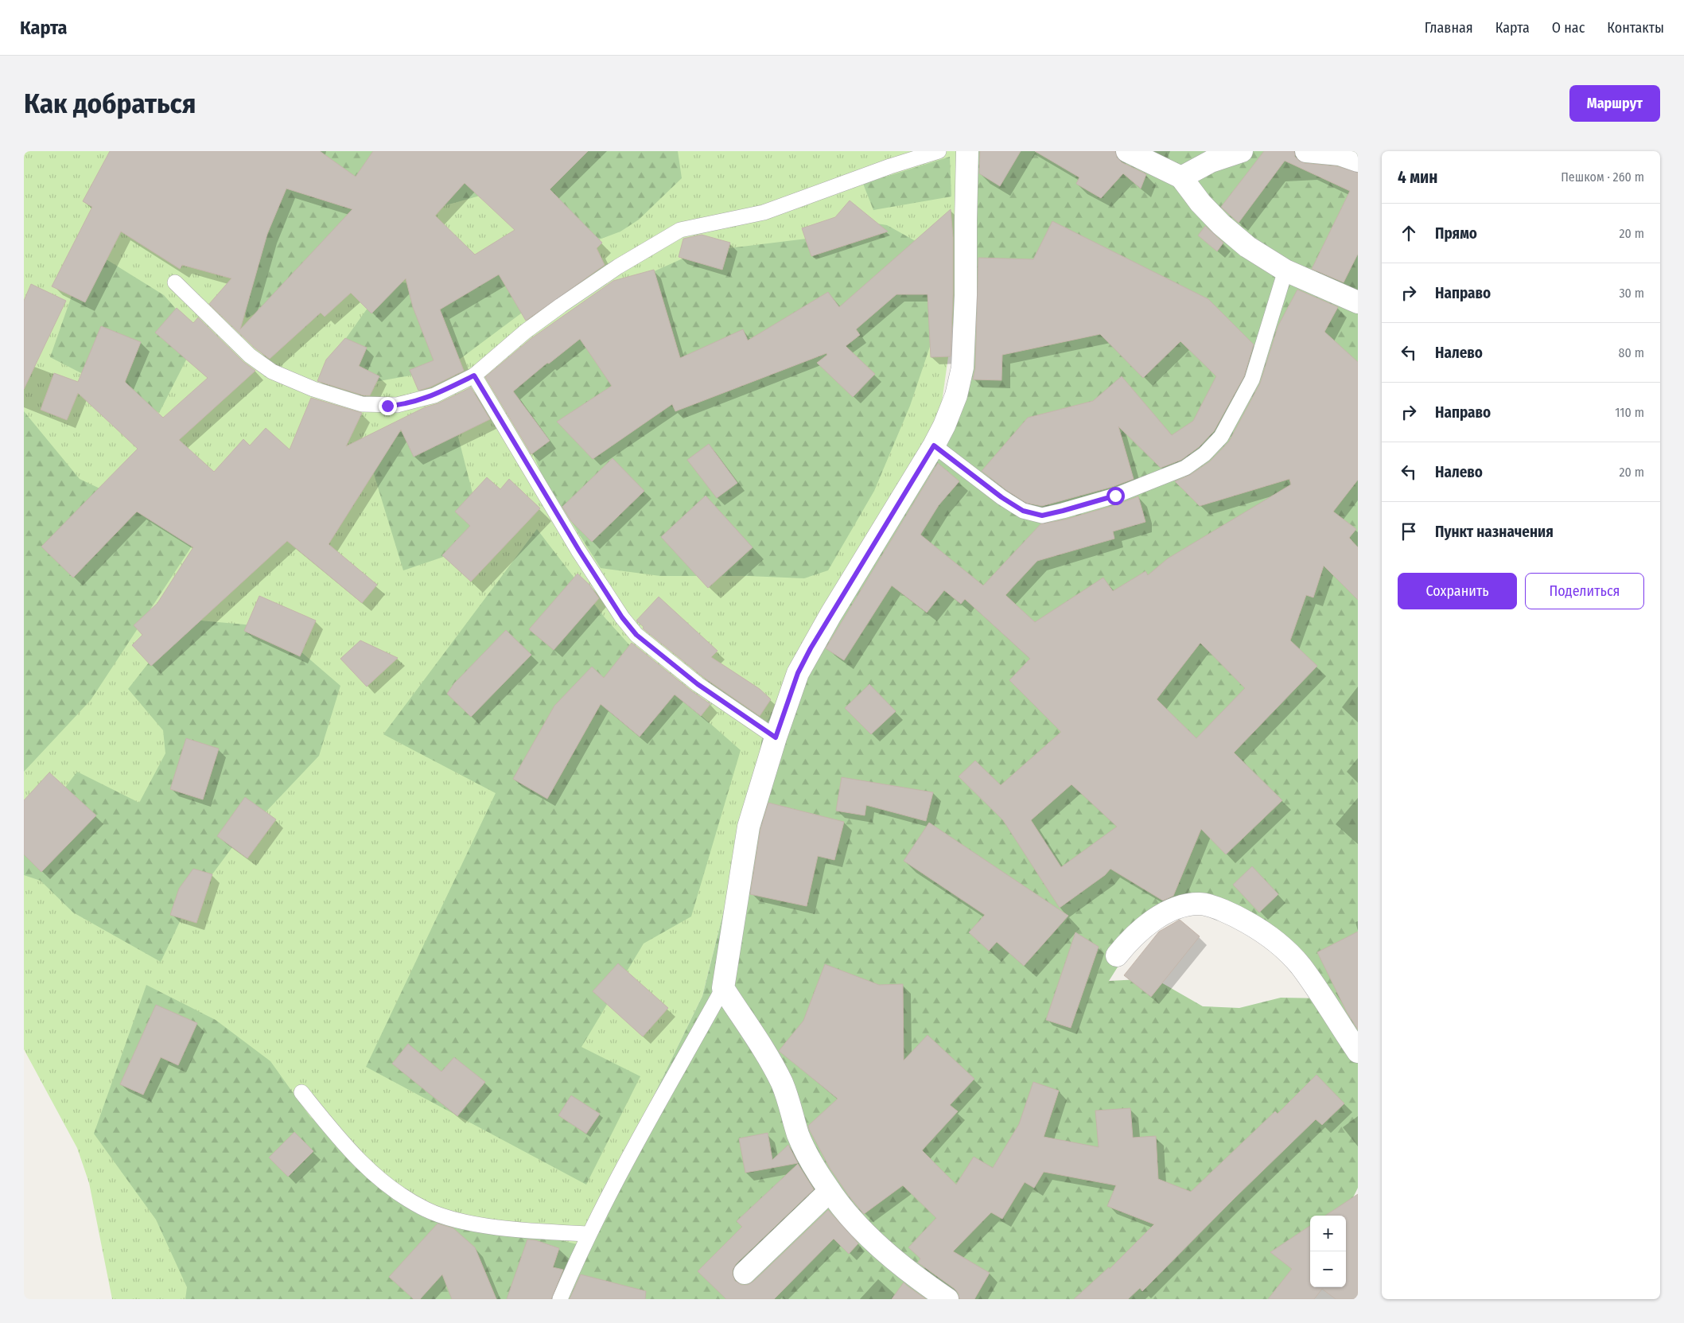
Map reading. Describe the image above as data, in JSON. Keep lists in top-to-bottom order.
{
  "page": {
    "header": "Карта",
    "nav": [
      "Главная",
      "Карта",
      "О нас",
      "Контакты"
    ],
    "buttons": [
      "Маршрут",
      ["Сохранить", "Поделиться"]
    ],
    "title": "Как добраться",
    "heading": ["4 мин", "Пешком · 260 m"],
    "list": [
      ["Прямо", "20 m"],
      ["Направо", "30 m"],
      ["Налево", "80 m"],
      ["Направо", "110 m"],
      ["Налево", "20 m"],
      "Пункт назначения"
    ],
    "map_buttons": ["+", "−"]
  }
}
